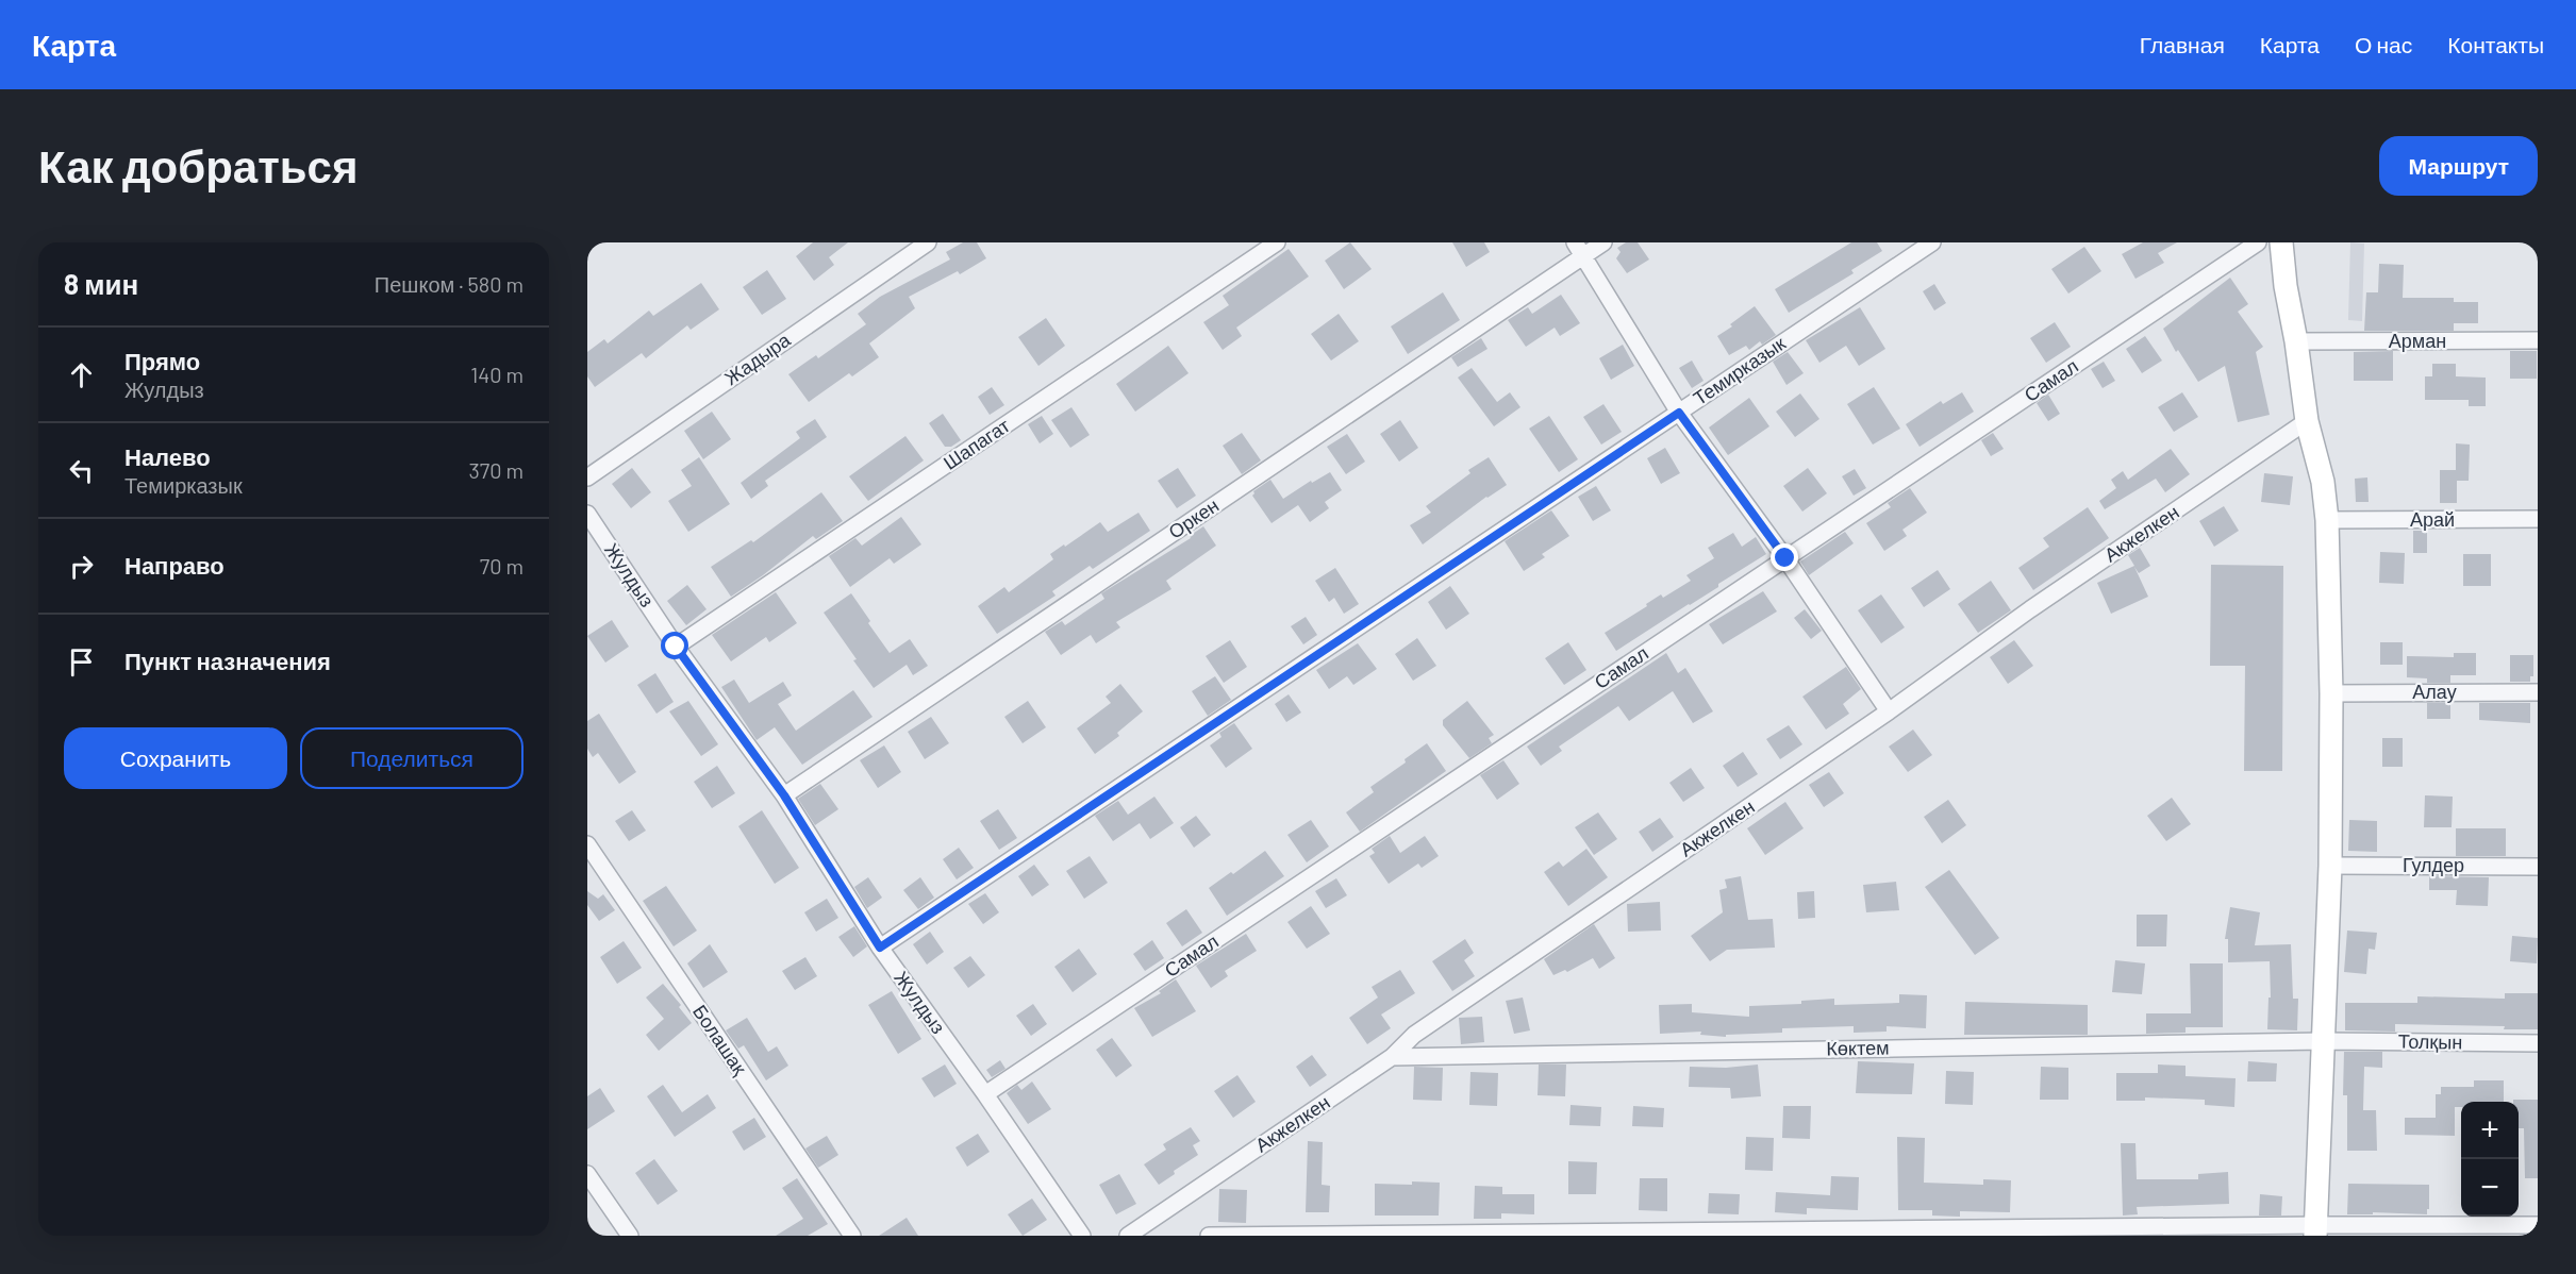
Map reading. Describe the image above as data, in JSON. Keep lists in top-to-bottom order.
{
  "streets": {
    "street": [
      "Арман",
      "Жадыра",
      "Темирказык",
      "Самал",
      "Шапагат",
      "Оркен",
      "Арай",
      "Акжелкен",
      "Жулдыз",
      "Алау",
      "Гулдер",
      "Болашақ",
      "Толқын",
      "Көктем"
    ]
  },
  "crossings": [
    ["Темирказык", "Жулдыз"],
    ["Самал", "Жулдыз"],
    ["Шапагат", "Жулдыз"],
    ["Оркен", "Жулдыз"],
    ["Акжелкен", "Көктем"],
    ["Толқын", "Көктем"]
  ],
  "page": {
    "header": "Карта",
    "nav": [
      "Главная",
      "Карта",
      "О нас",
      "Контакты"
    ],
    "buttons": [
      "Маршрут",
      ["Сохранить", "Поделиться"]
    ],
    "title": "Как добраться",
    "heading": ["8 мин", "Пешком · 580 m"],
    "list": [
      ["Прямо", "Жулдыз", "140 m"],
      ["Налево", "Темирказык", "370 m"],
      ["Направо", "70 m"],
      "Пункт назначения"
    ],
    "map_buttons": ["+", "−"]
  }
}
